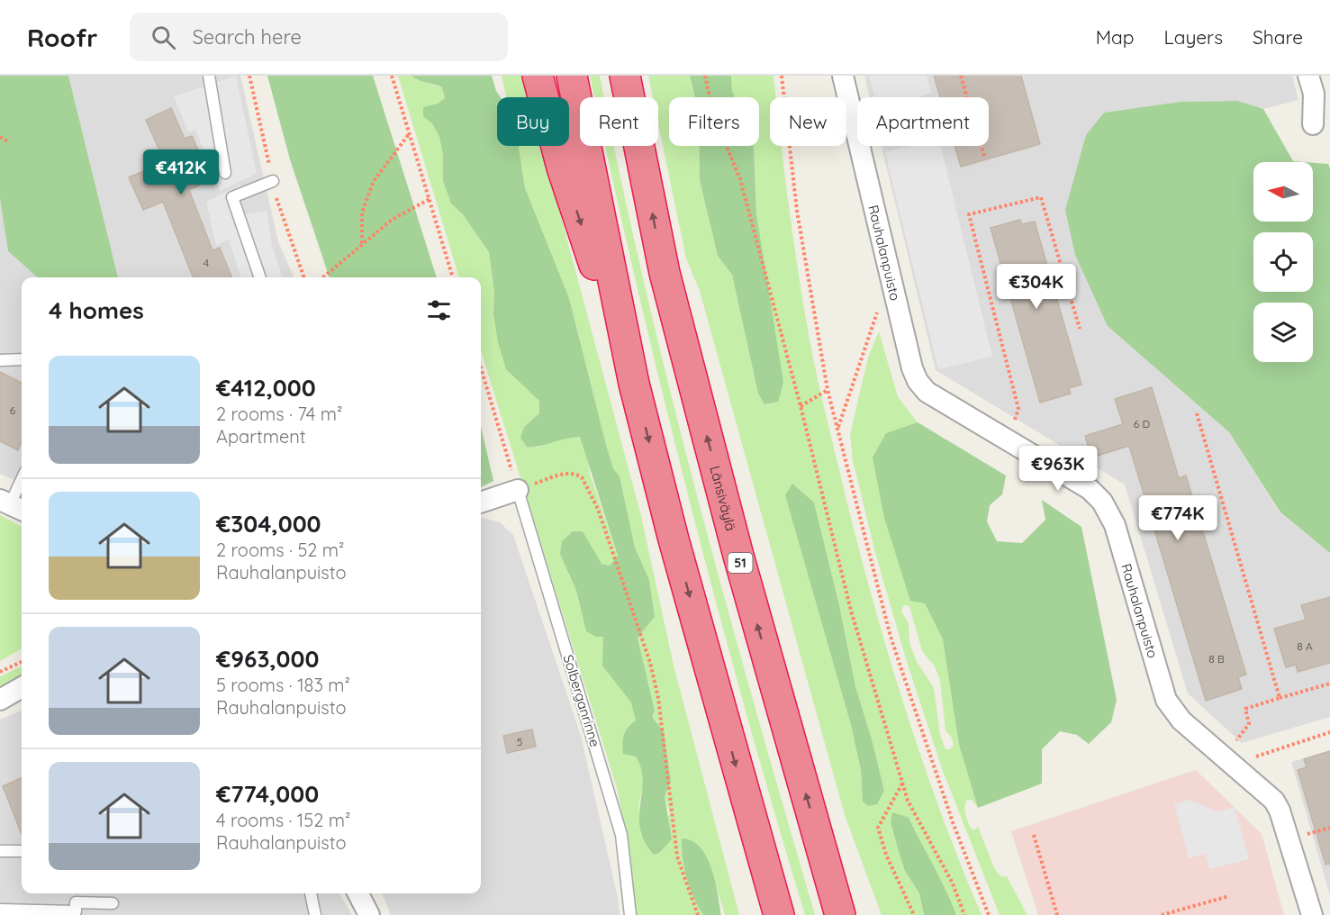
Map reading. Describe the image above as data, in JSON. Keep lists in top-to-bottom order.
{
  "streets": {
    "highway": ["Länsiväylä", "51"],
    "street": ["Rauhalanpuisto"],
    "lane": ["Solberganrinne"]
  },
  "crossings": [
    ["Länsiväylä", "51"]
  ],
  "house_numbers": [
    "4",
    "6",
    "6 D",
    "8 A",
    "8 B",
    "5"
  ],
  "north": "left",
  "page": {
    "header": "Roofr",
    "search": "Search here",
    "nav": ["Map", "Layers", "Share"],
    "chip": [
      "Buy",
      "Rent",
      "Filters",
      "New",
      "Apartment"
    ],
    "price": [
      "€412K",
      "€304K",
      "€963K",
      "€774K"
    ],
    "heading": "4 homes",
    "list": [
      {
        "name": "€412,000",
        "note": "2 rooms · 74 m² · Apartment"
      },
      {
        "name": "€304,000",
        "note": "2 rooms · 52 m² · Rauhalanpuisto"
      },
      {
        "name": "€963,000",
        "note": "5 rooms · 183 m² · Rauhalanpuisto"
      },
      {
        "name": "€774,000",
        "note": "4 rooms · 152 m² · Rauhalanpuisto"
      }
    ]
  }
}
